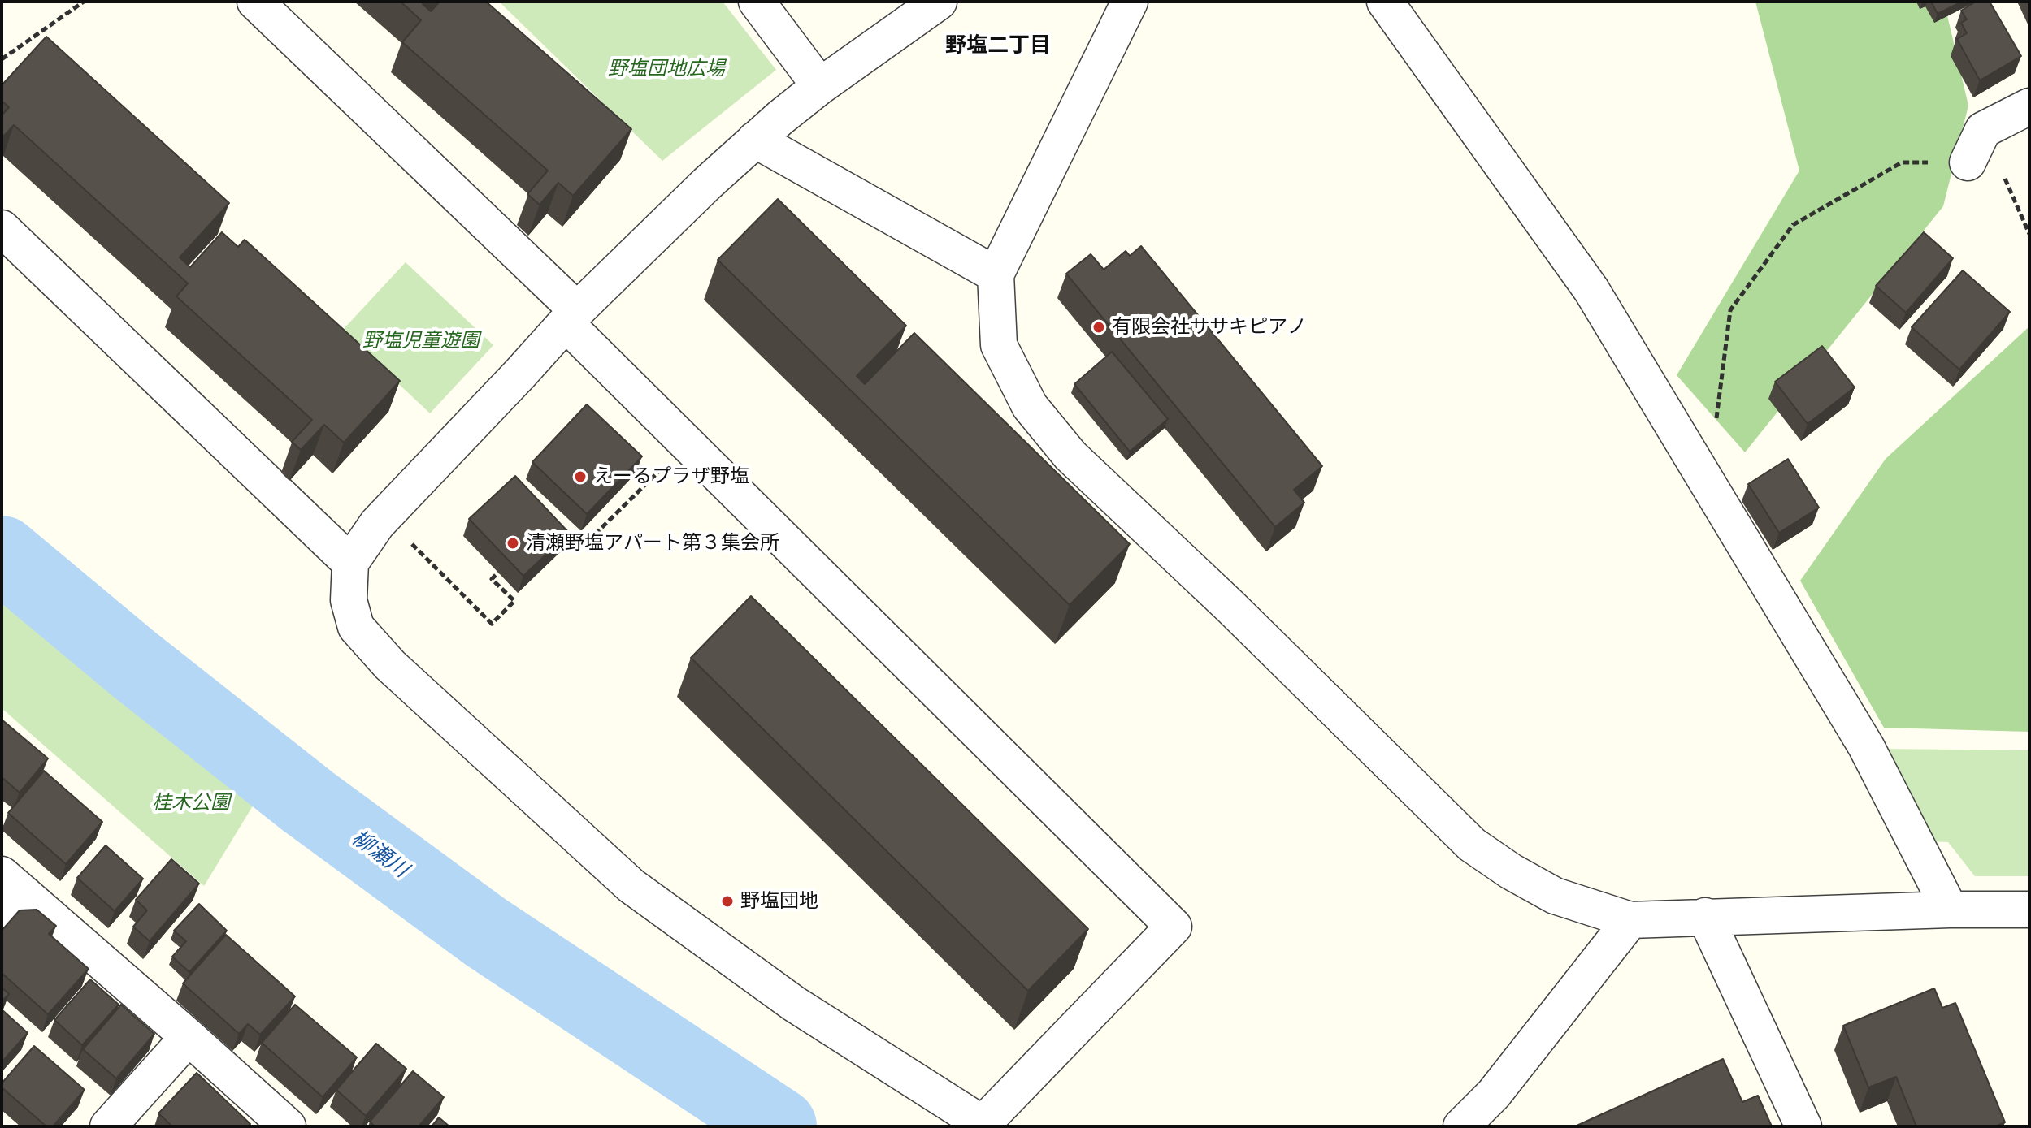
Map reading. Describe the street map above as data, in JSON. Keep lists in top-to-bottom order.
{
  "districts": ["野塩二丁目"],
  "water": ["柳瀬川"],
  "parks": ["野塩団地広場", "野塩児童遊園", "桂木公園"],
  "places": [
    "有限会社ササキピアノ",
    "えーるプラザ野塩",
    "清瀬野塩アパート第３集会所",
    "野塩団地"
  ]
}
